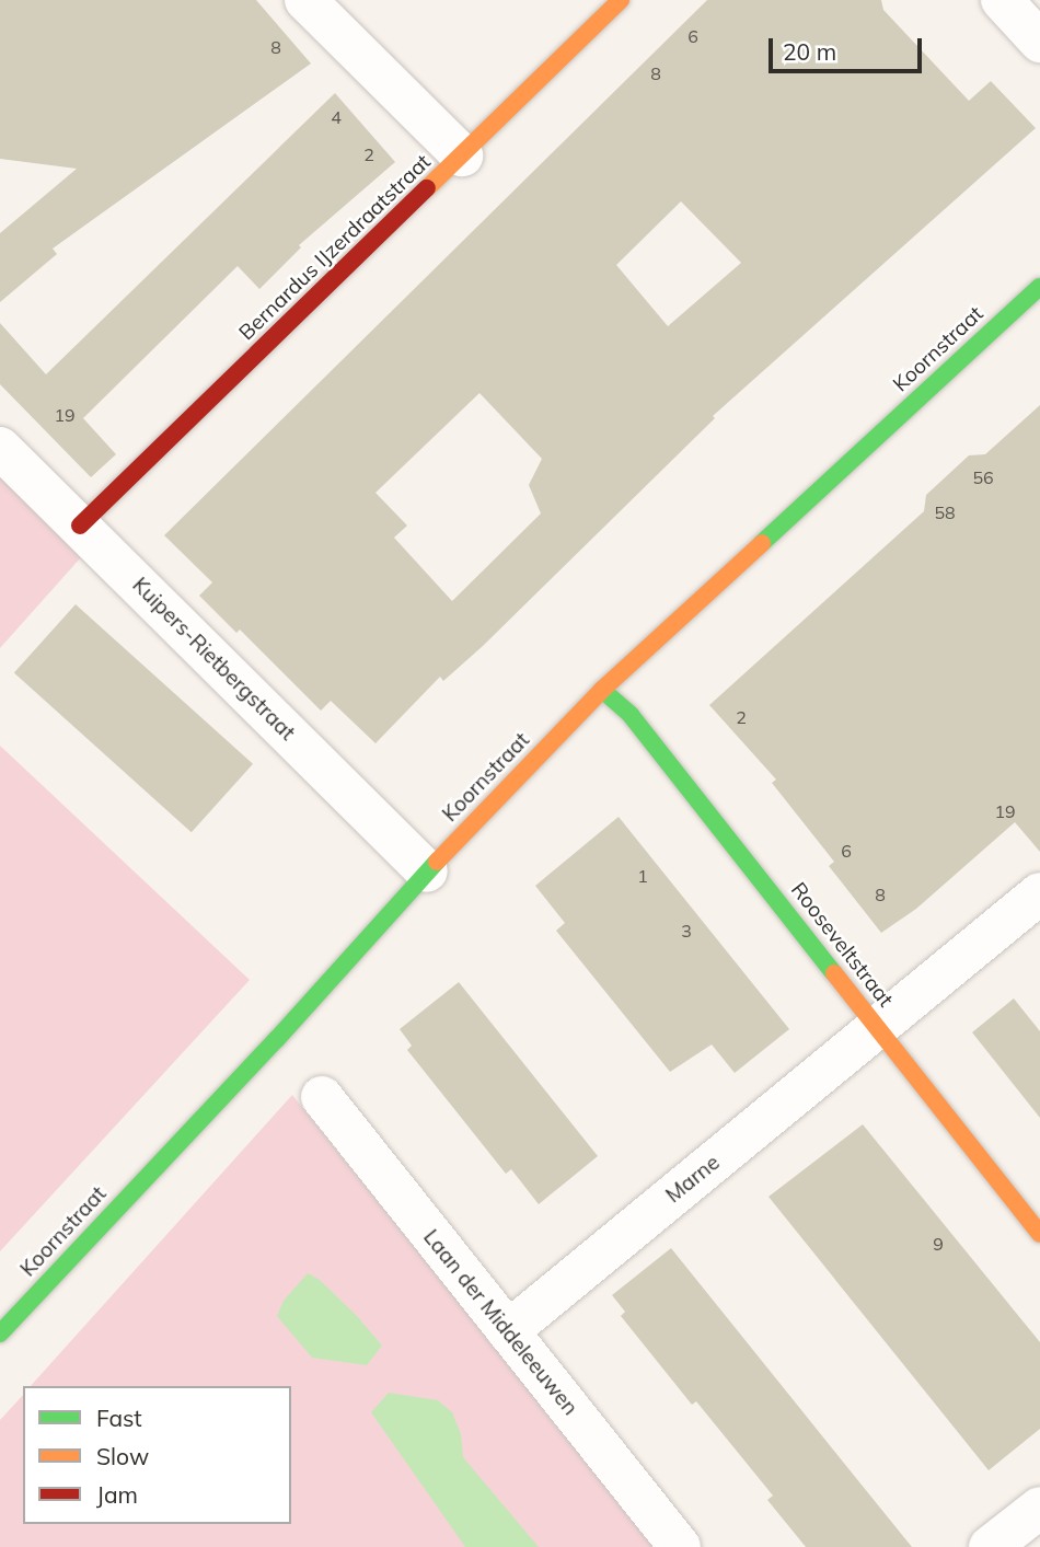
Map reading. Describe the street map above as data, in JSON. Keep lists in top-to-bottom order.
{
  "streets": {
    "street": [
      "Bernardus IJzerdraatstraat",
      "Koornstraat",
      "Kuipers-Rietbergstraat",
      "Rooseveltstraat",
      "Marne",
      "Laan der Middeleeuwen"
    ]
  },
  "crossings": [
    ["Bernardus IJzerdraatstraat", "Kuipers-Rietbergstraat"],
    ["Koornstraat", "Kuipers-Rietbergstraat"],
    ["Koornstraat", "Rooseveltstraat"],
    ["Rooseveltstraat", "Marne"],
    ["Marne", "Laan der Middeleeuwen"]
  ],
  "house_numbers": [
    "6",
    "8",
    "8",
    "4",
    "2",
    "19",
    "56",
    "58",
    "2",
    "19",
    "6",
    "1",
    "8",
    "3",
    "9"
  ],
  "legend": ["Fast", "Slow", "Jam"],
  "scale_bar": "20 m"
}
